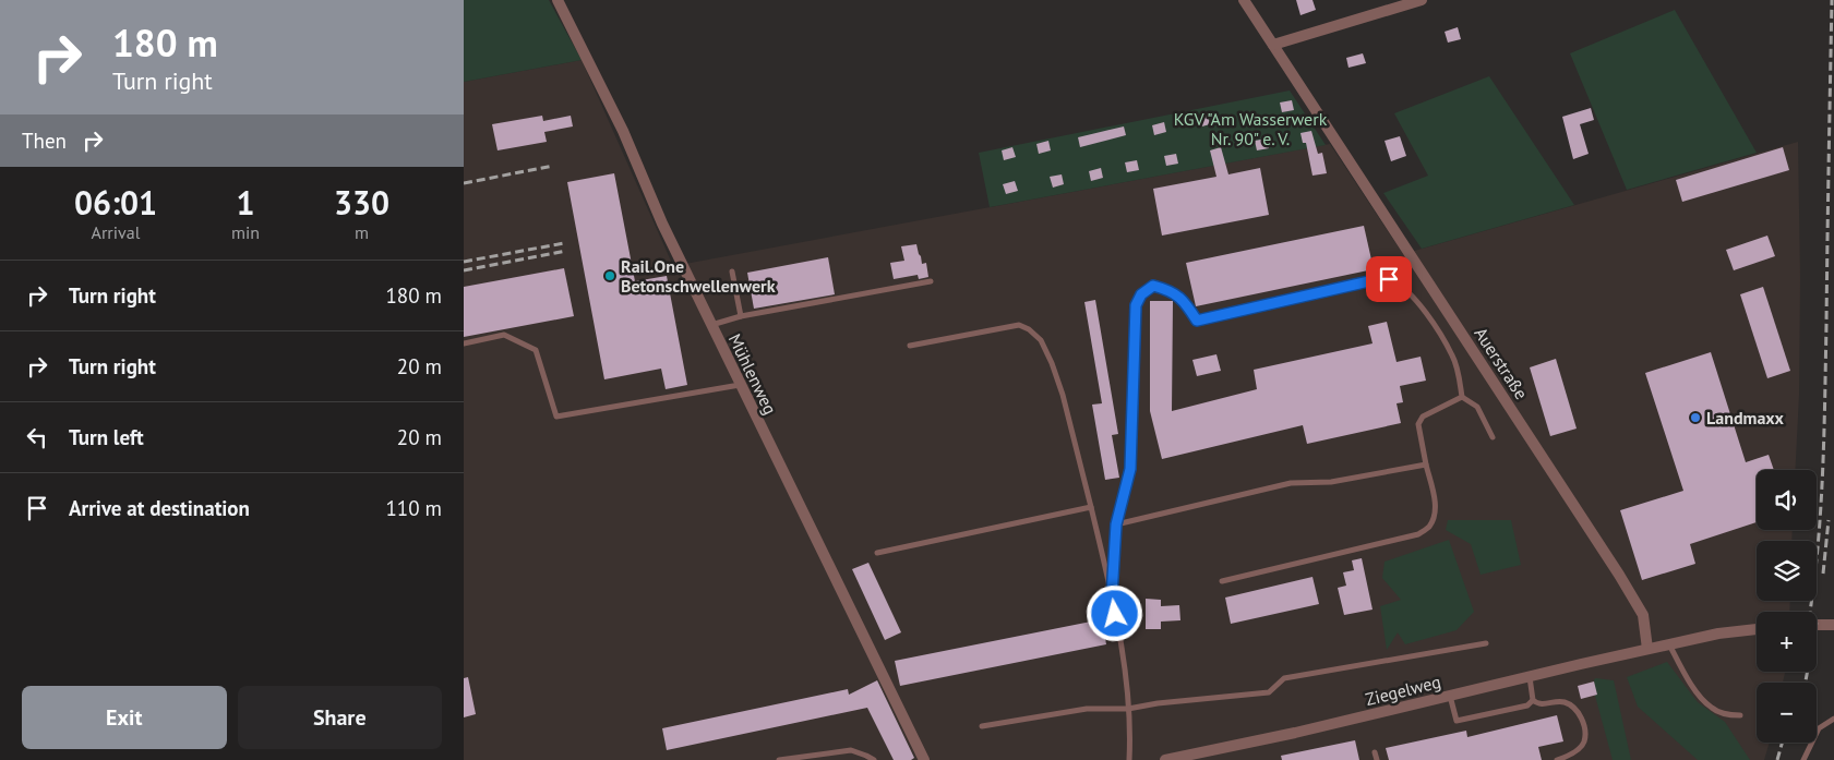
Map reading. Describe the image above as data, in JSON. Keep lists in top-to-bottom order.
{
  "streets": {
    "street": ["Auerstraße", "Mühlenweg", "Ziegelweg"]
  },
  "crossings": [
    ["Auerstraße", "Ziegelweg"]
  ],
  "parks": ["KGV \"Am Wasserwerk Nr. 90\" e. V."],
  "places": ["Rail.One Betonschwellenwerk", "Landmaxx"],
  "page": {
    "turn": ["180 m", "Turn right"],
    "then": "Then",
    "eta": [
      "06:01",
      "Arrival",
      "1",
      "min",
      "330",
      "m"
    ],
    "list": [
      {
        "name": "Turn right",
        "value": "180 m"
      },
      {
        "name": "Turn right",
        "value": "20 m"
      },
      {
        "name": "Turn left",
        "value": "20 m"
      },
      {
        "name": "Arrive at destination",
        "value": "110 m"
      }
    ],
    "map_buttons": ["+", "−"],
    "buttons": ["Exit", "Share"]
  }
}
